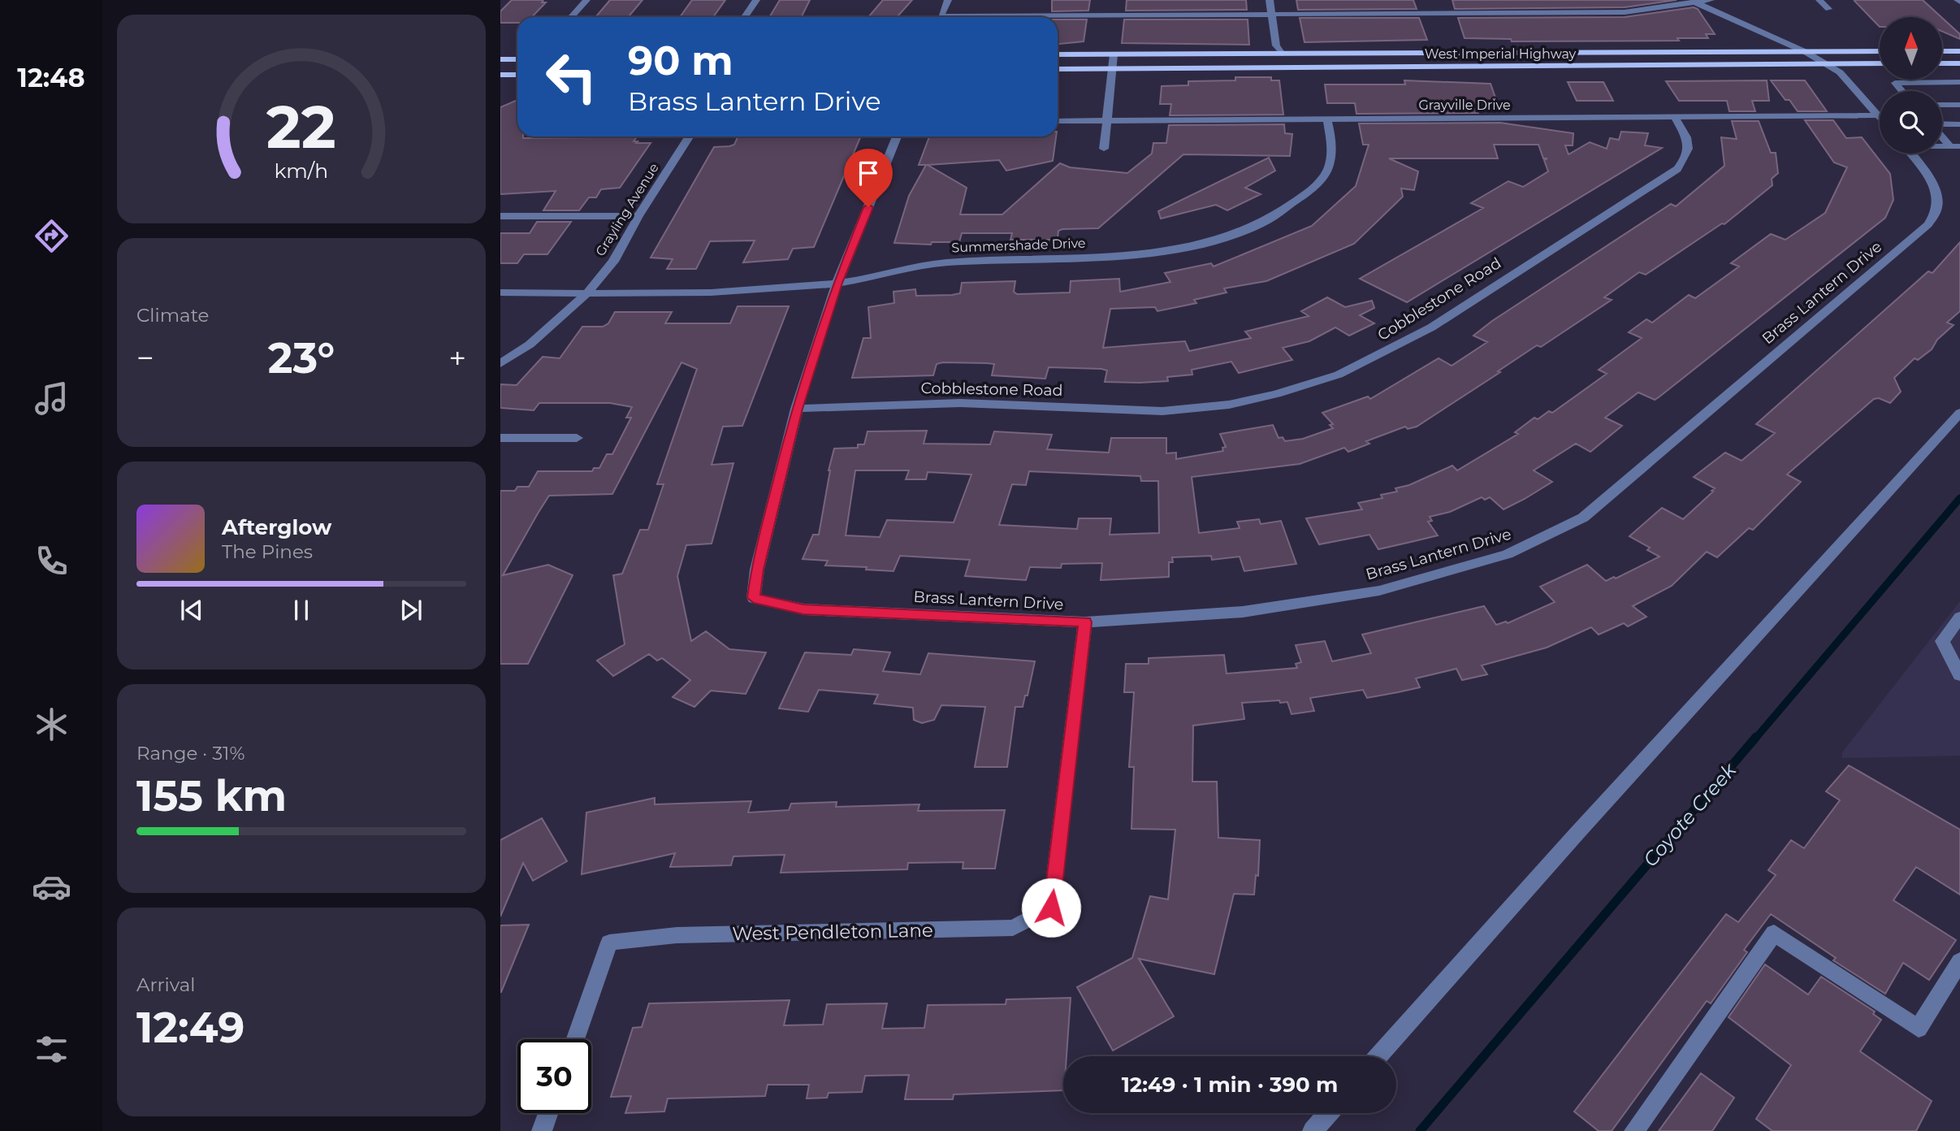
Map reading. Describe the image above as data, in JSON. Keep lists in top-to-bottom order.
{
  "streets": {
    "main road": ["West Imperial Highway"],
    "street": [
      "Grayville Drive",
      "Grayling Avenue",
      "Summershade Drive",
      "Brass Lantern Drive",
      "Cobblestone Road",
      "West Pendleton Lane"
    ]
  },
  "crossings": [
    ["Grayville Drive", "Summershade Drive"],
    ["Grayville Drive", "Cobblestone Road"],
    ["Grayling Avenue", "Summershade Drive"],
    ["Brass Lantern Drive", "Cobblestone Road"],
    ["Brass Lantern Drive", "West Pendleton Lane"]
  ],
  "water": ["Coyote Creek"],
  "north": "top",
  "page": {
    "tabs": "12:48",
    "turn": ["90 m", "Brass Lantern Drive"],
    "tile": [
      "Climate",
      ["Range · 31%", "155 km"],
      ["Arrival", "12:49"]
    ],
    "heat": ["−", "23°", "+"],
    "song": ["Afterglow", "The Pines"],
    "limit": "30",
    "trip": "12:49 · 1 min · 390 m",
    "gauge": ["22", "km/h"]
  }
}
